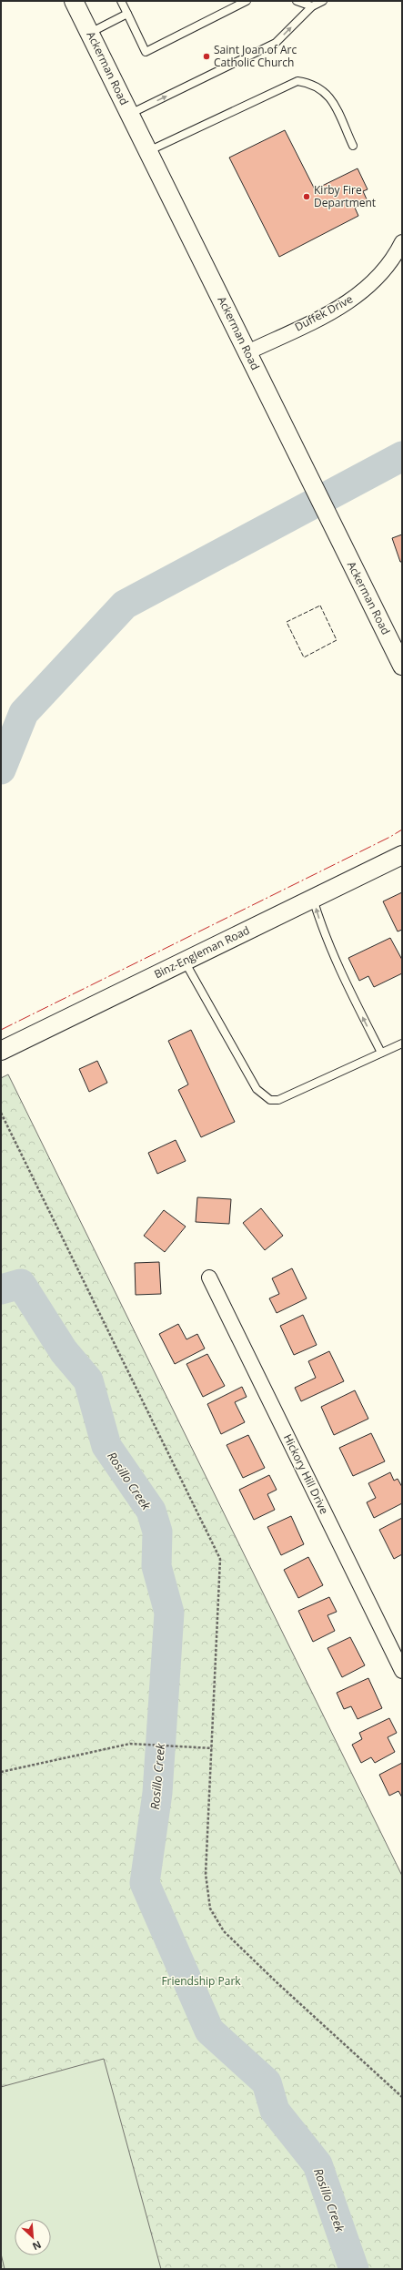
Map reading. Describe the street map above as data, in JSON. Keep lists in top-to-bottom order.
{
  "streets": {
    "street": [
      "Ackerman Road",
      "Duffek Drive",
      "Binz-Engleman Road",
      "Hickory Hill Drive"
    ]
  },
  "crossings": [
    ["Ackerman Road", "Duffek Drive"]
  ],
  "water": ["Rosillo Creek"],
  "parks": ["Friendship Park"],
  "places": ["Saint Joan of Arc Catholic Church", "Kirby Fire Department"],
  "north": "bottom right"
}
